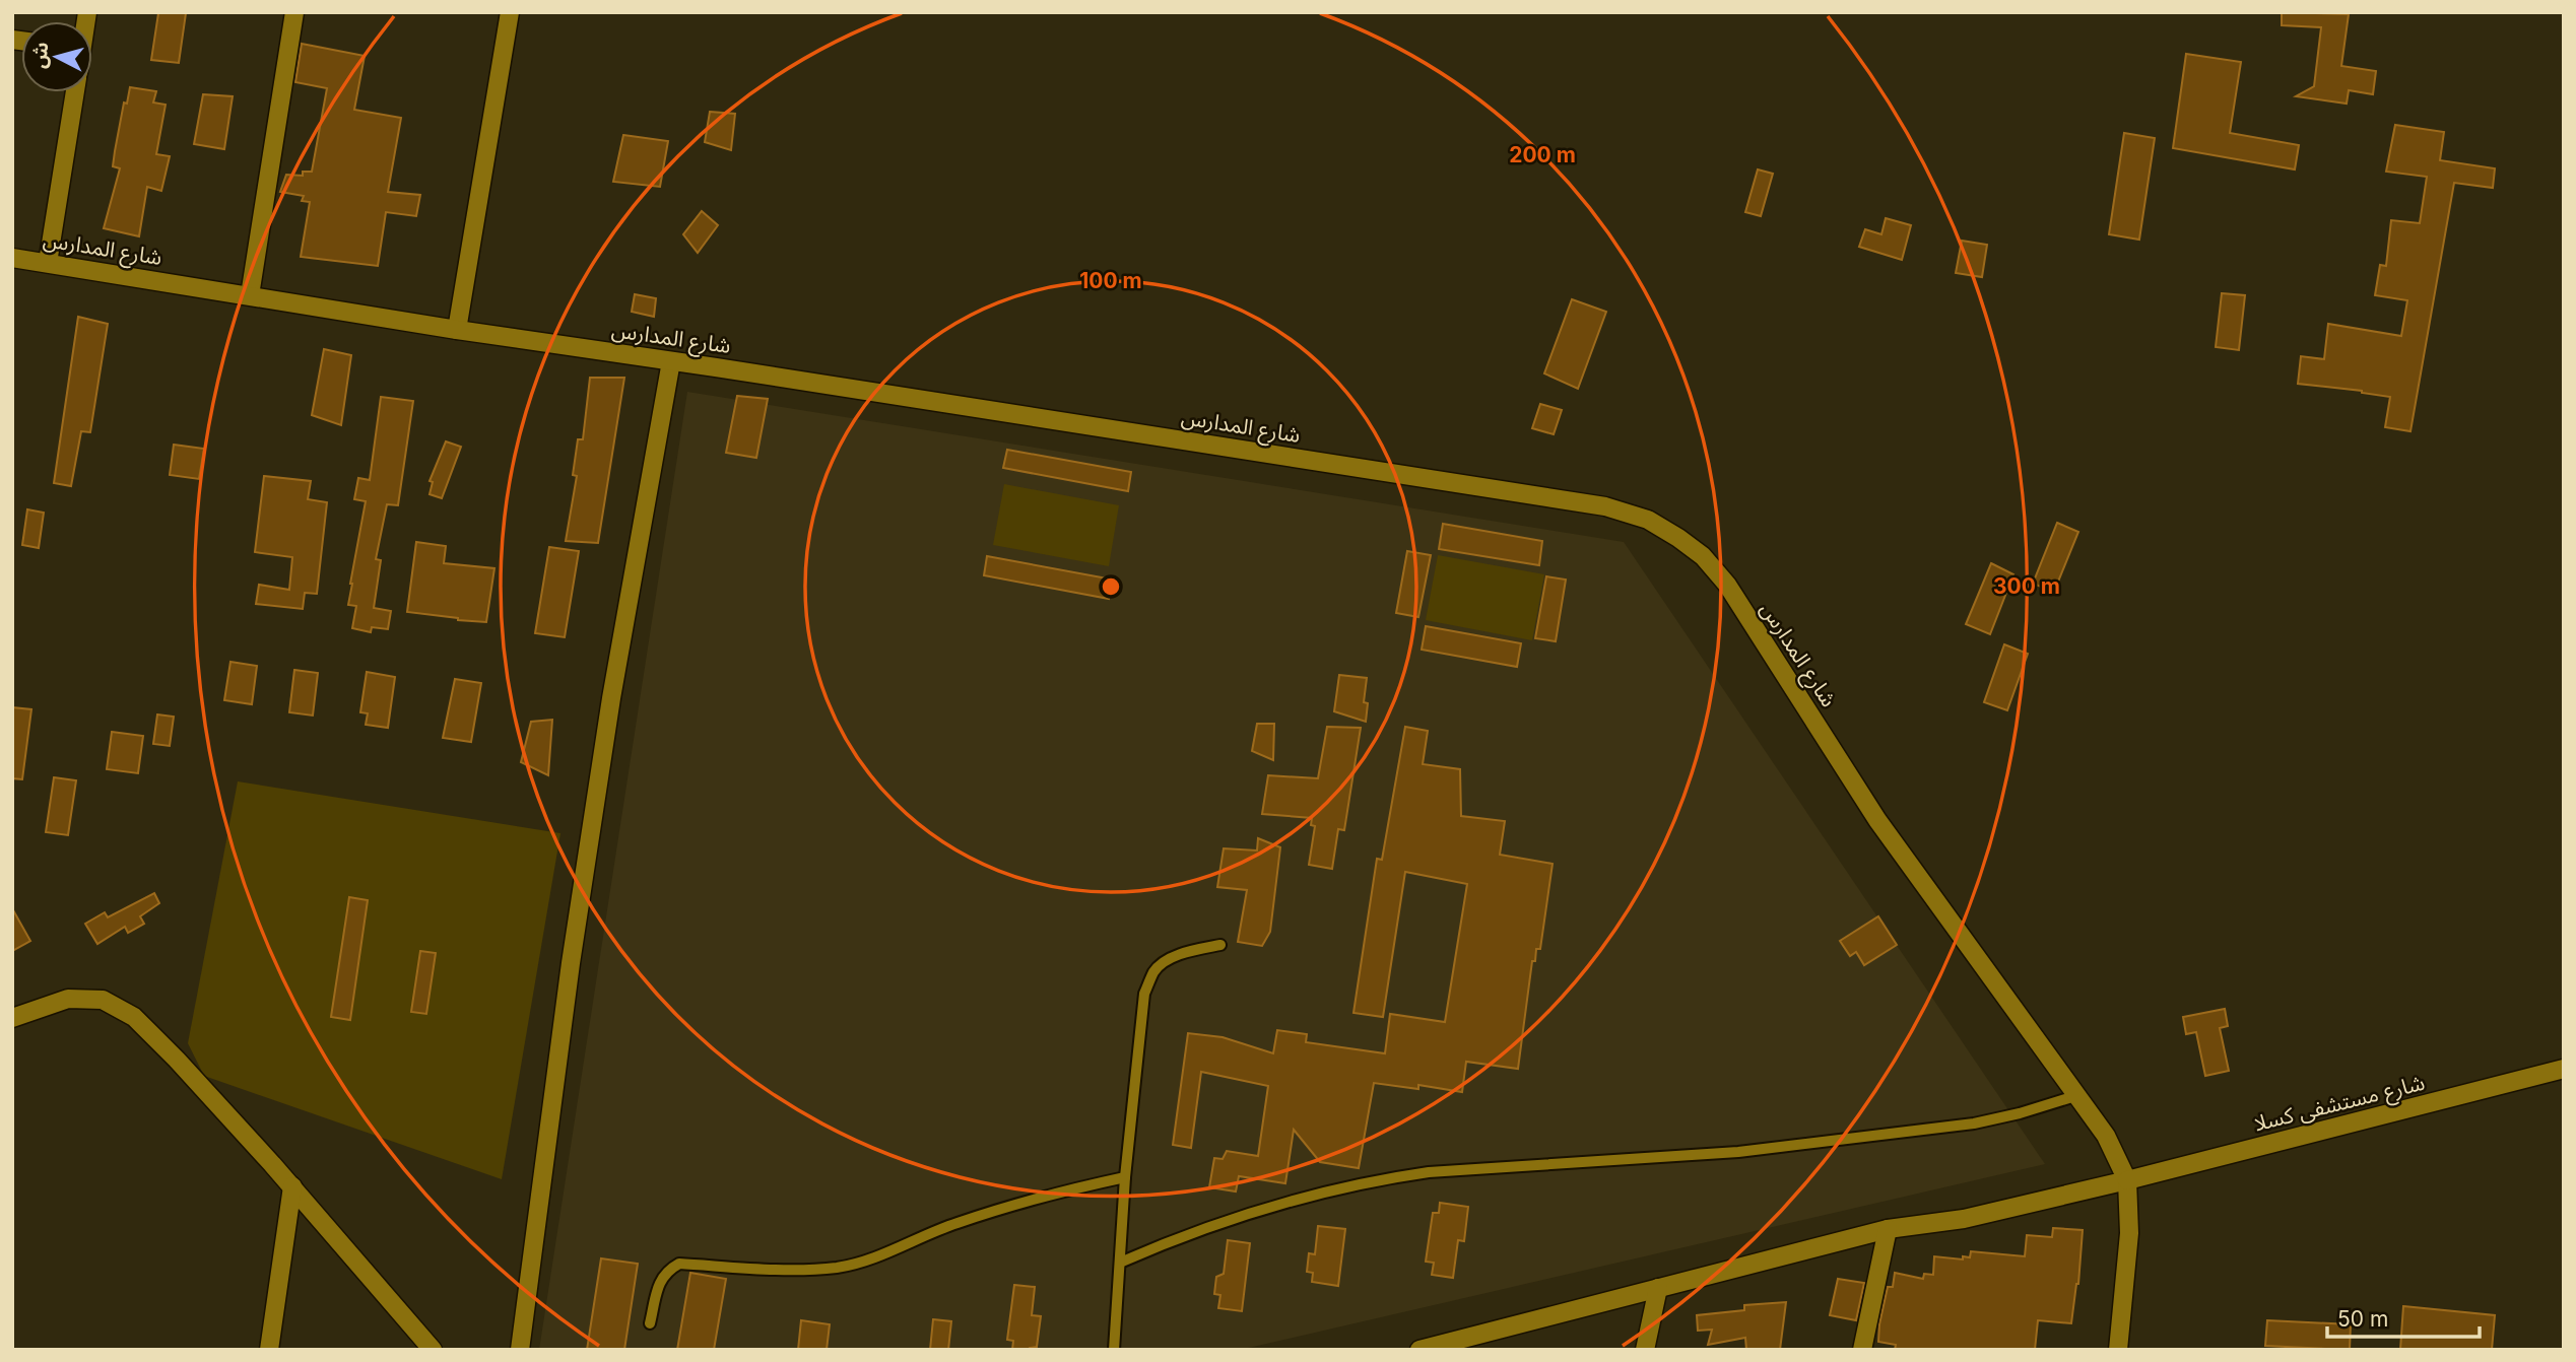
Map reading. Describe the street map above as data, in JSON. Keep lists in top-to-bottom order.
{
  "streets": {
    "street": ["شارع المدارس", "شارع مستشفى كسلا"]
  },
  "crossings": [
    ["شارع المدارس", "شارع مستشفى كسلا"]
  ],
  "scale_bar": "50 m",
  "north": "left",
  "rings": ["200 m", "100 m", "300 m"]
}
